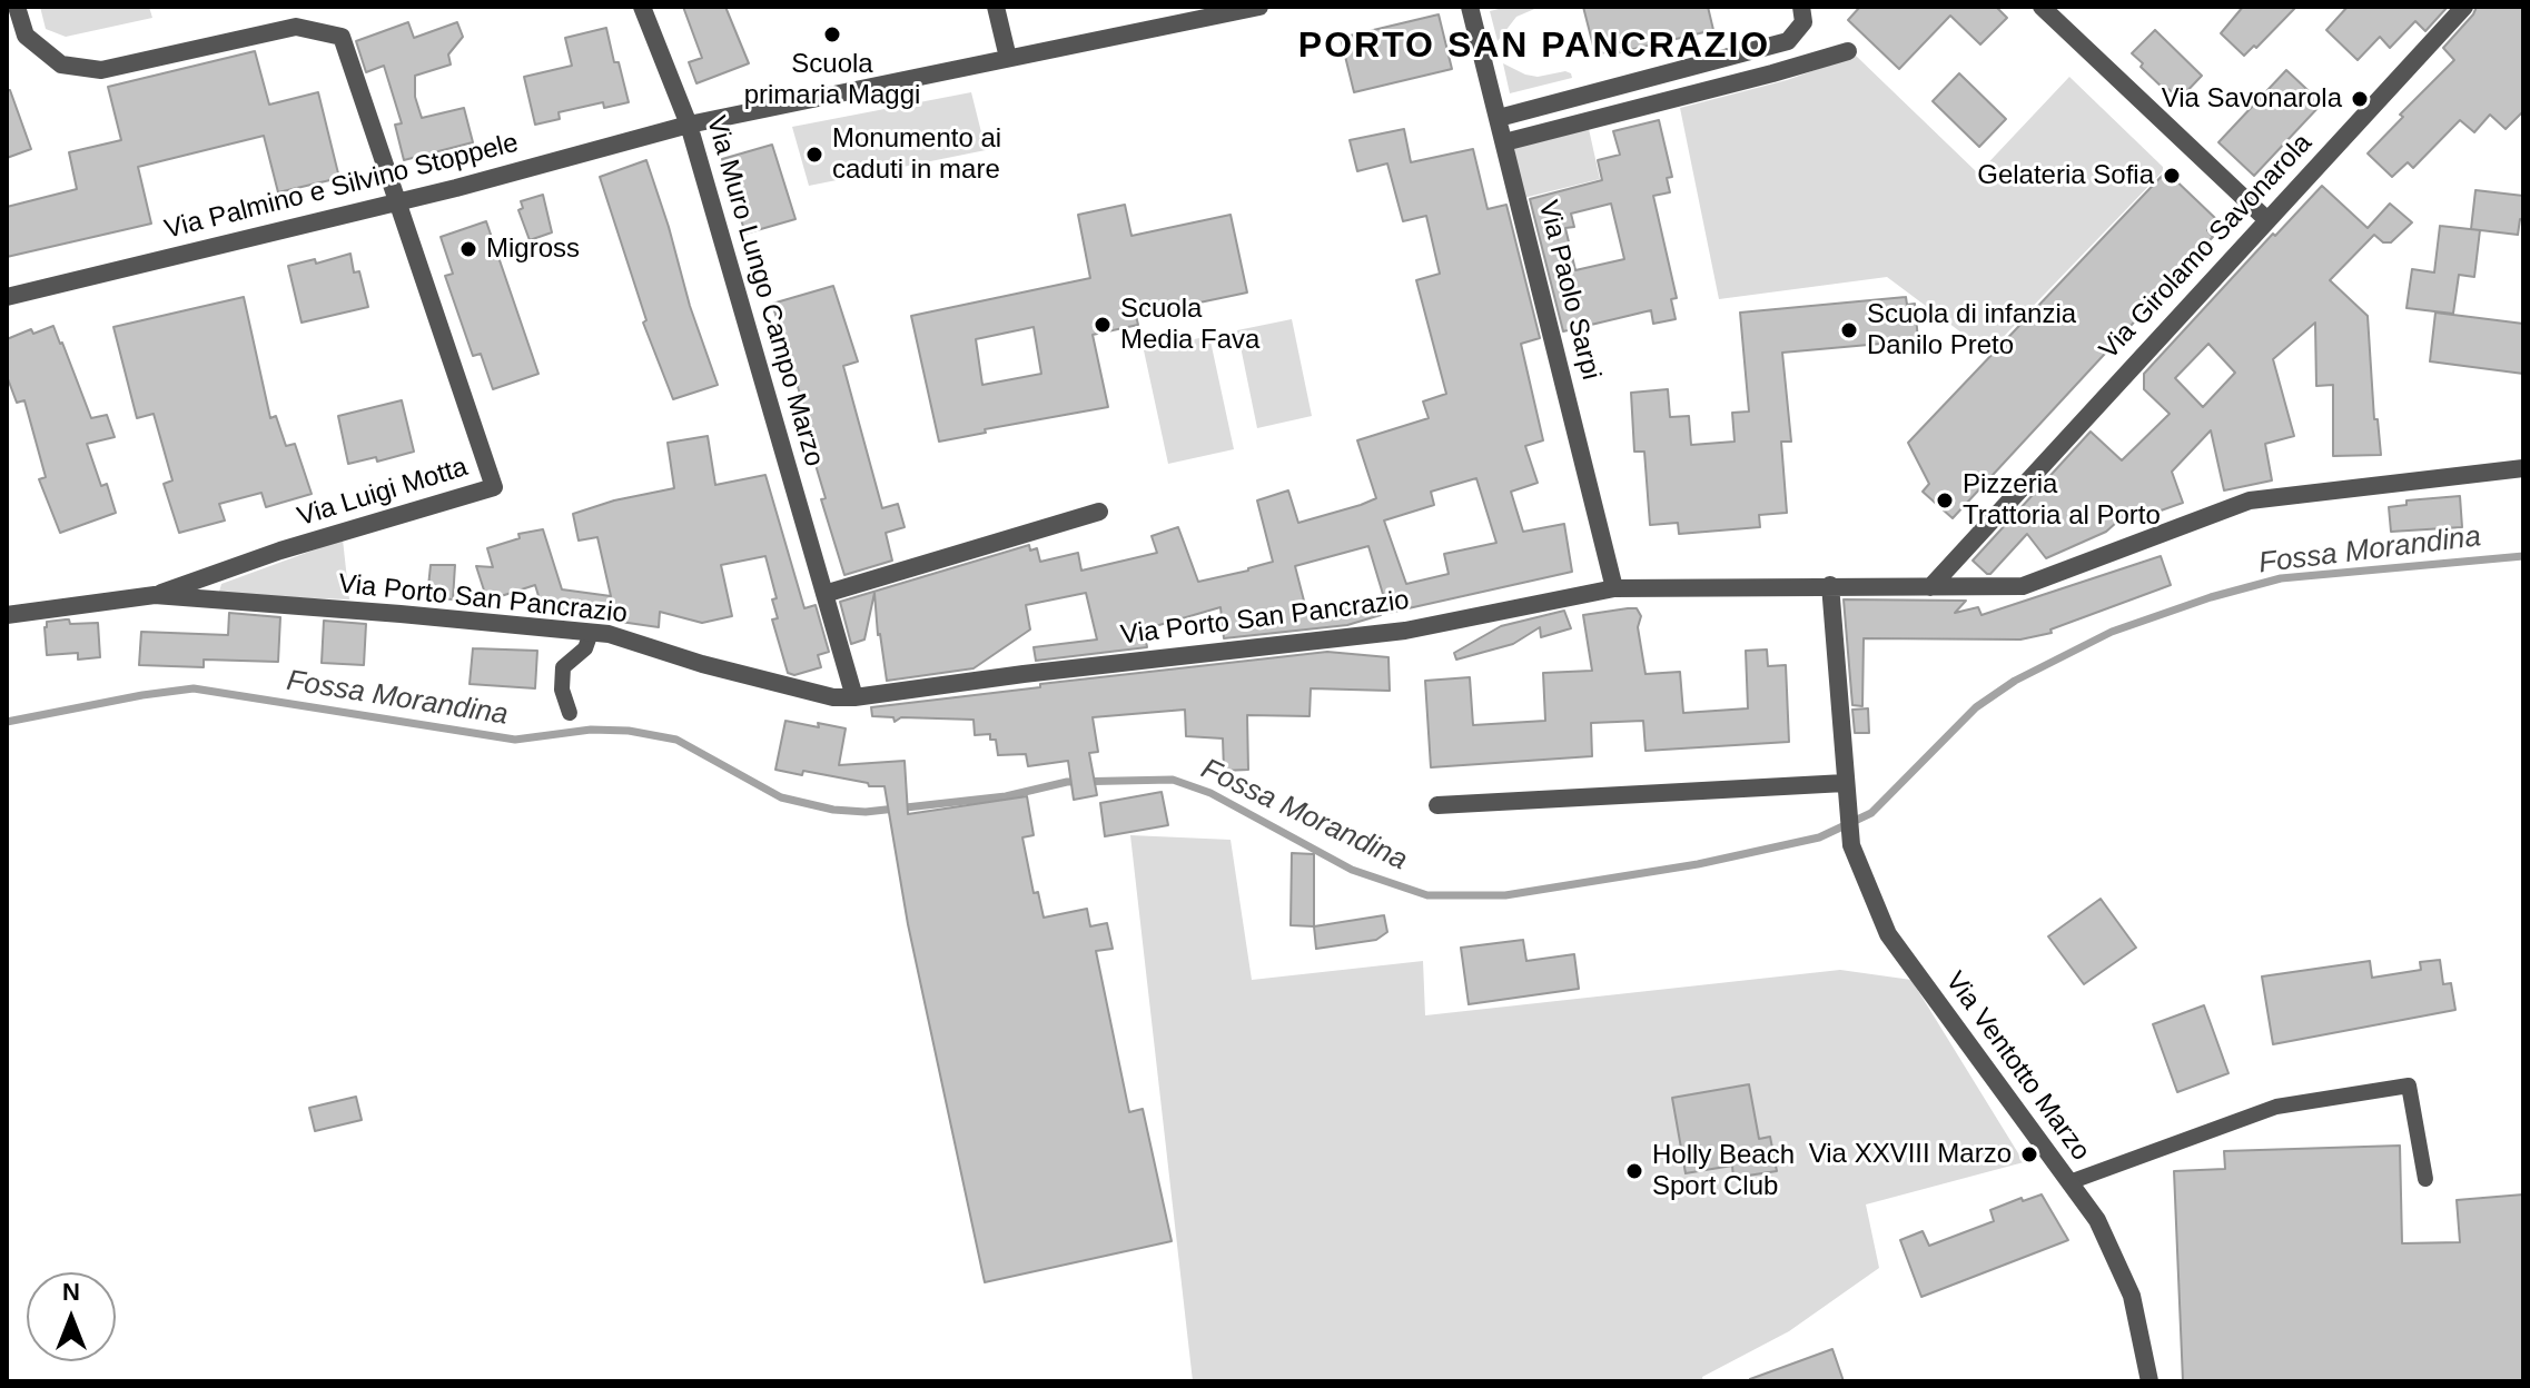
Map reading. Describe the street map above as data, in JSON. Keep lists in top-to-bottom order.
{
  "streets": {
    "street": [
      "Via Palmino e Silvino Stoppele",
      "Via Girolamo Savonarola",
      "Via Paolo Sarpi",
      "Via Muro Lungo Campo Marzo",
      "Via Luigi Motta",
      "Via Porto San Pancrazio",
      "Via Ventotto Marzo"
    ]
  },
  "crossings": [
    ["Via Palmino e Silvino Stoppele", "Via Muro Lungo Campo Marzo"],
    ["Via Palmino e Silvino Stoppele", "Via Luigi Motta"],
    ["Via Girolamo Savonarola", "Via Porto San Pancrazio"],
    ["Via Paolo Sarpi", "Via Porto San Pancrazio"],
    ["Via Muro Lungo Campo Marzo", "Via Porto San Pancrazio"],
    ["Via Luigi Motta", "Via Porto San Pancrazio"],
    ["Via Porto San Pancrazio", "Via Ventotto Marzo"]
  ],
  "districts": ["PORTO SAN PANCRAZIO"],
  "water": ["Fossa Morandina"],
  "places": [
    "Scuola primaria Maggi",
    "Via Savonarola",
    "Monumento ai caduti in mare",
    "Gelateria Sofia",
    "Migross",
    "Scuola Media Fava",
    "Scuola di infanzia Danilo Preto",
    "Pizzeria Trattoria al Porto",
    "Via XXVIII Marzo",
    "Holly Beach Sport Club"
  ],
  "north": "top"
}
